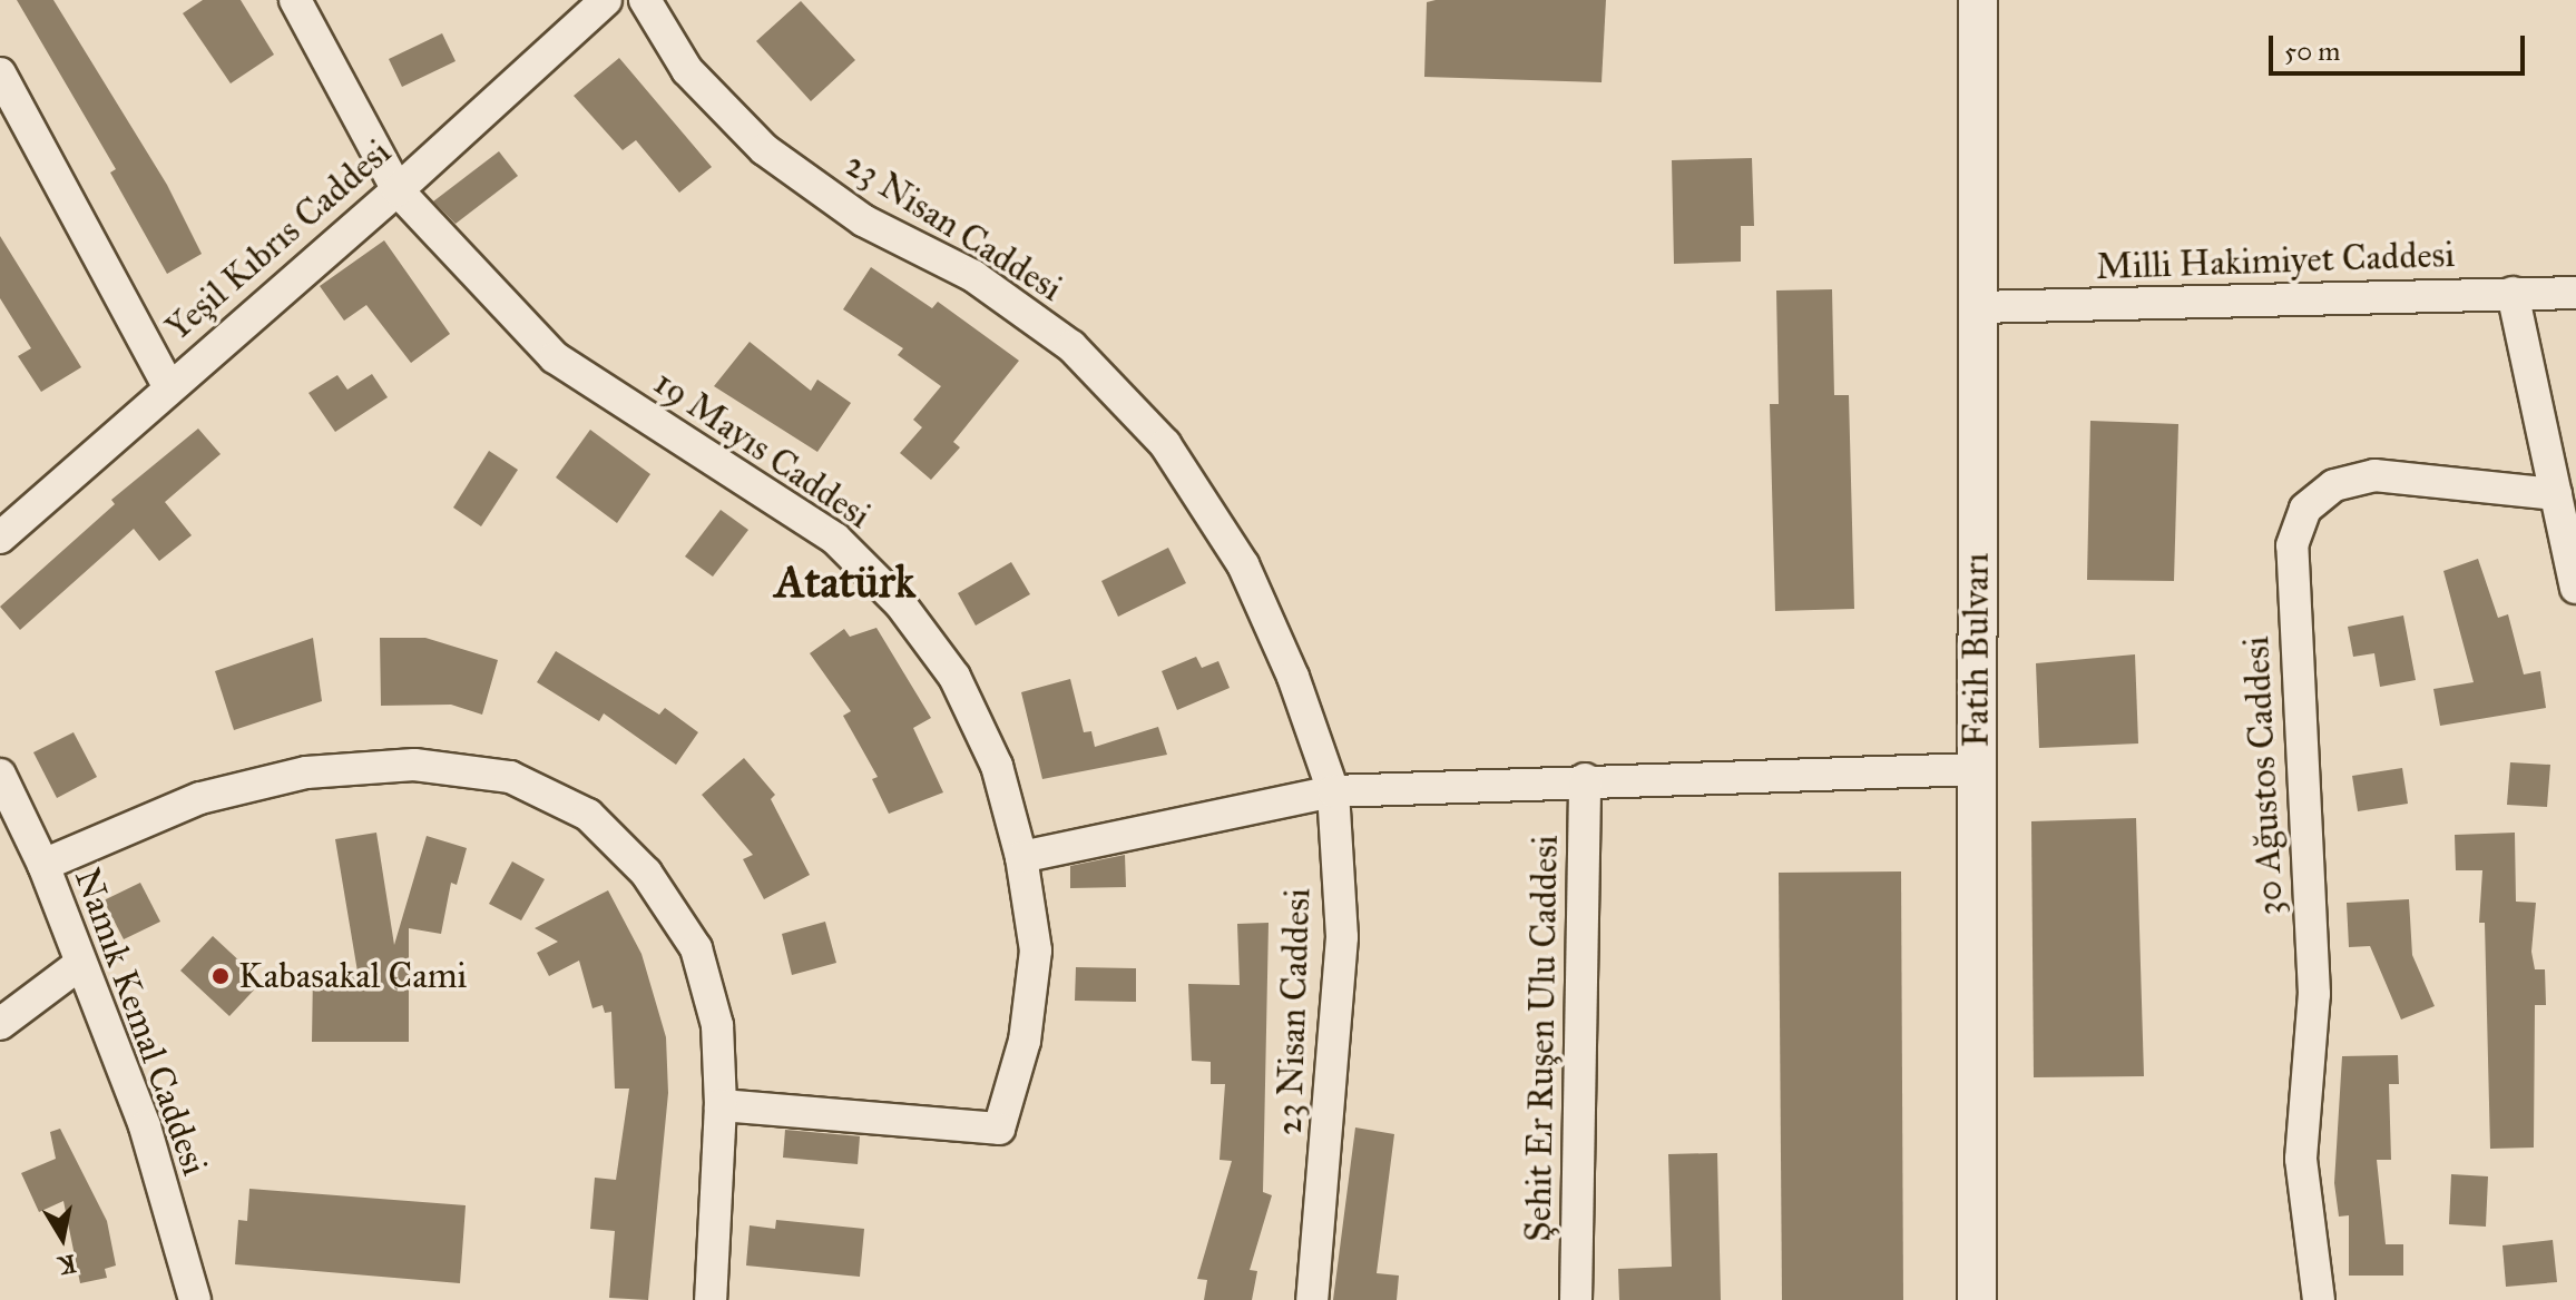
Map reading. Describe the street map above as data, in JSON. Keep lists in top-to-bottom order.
{
  "streets": {
    "street": [
      "23 Nisan Caddesi",
      "Yeşil Kıbrıs Caddesi",
      "Milli Hakimiyet Caddesi",
      "19 Mayıs Caddesi",
      "Fatih Bulvarı",
      "30 Ağustos Caddesi",
      "Namık Kemal Caddesi",
      "Şehit Er Ruşen Ulu Caddesi"
    ]
  },
  "crossings": [
    ["Yeşil Kıbrıs Caddesi", "19 Mayıs Caddesi"],
    ["Milli Hakimiyet Caddesi", "Fatih Bulvarı"]
  ],
  "districts": ["Atatürk"],
  "places": ["Kabasakal Cami"],
  "scale_bar": "50 m",
  "north": "bottom"
}
